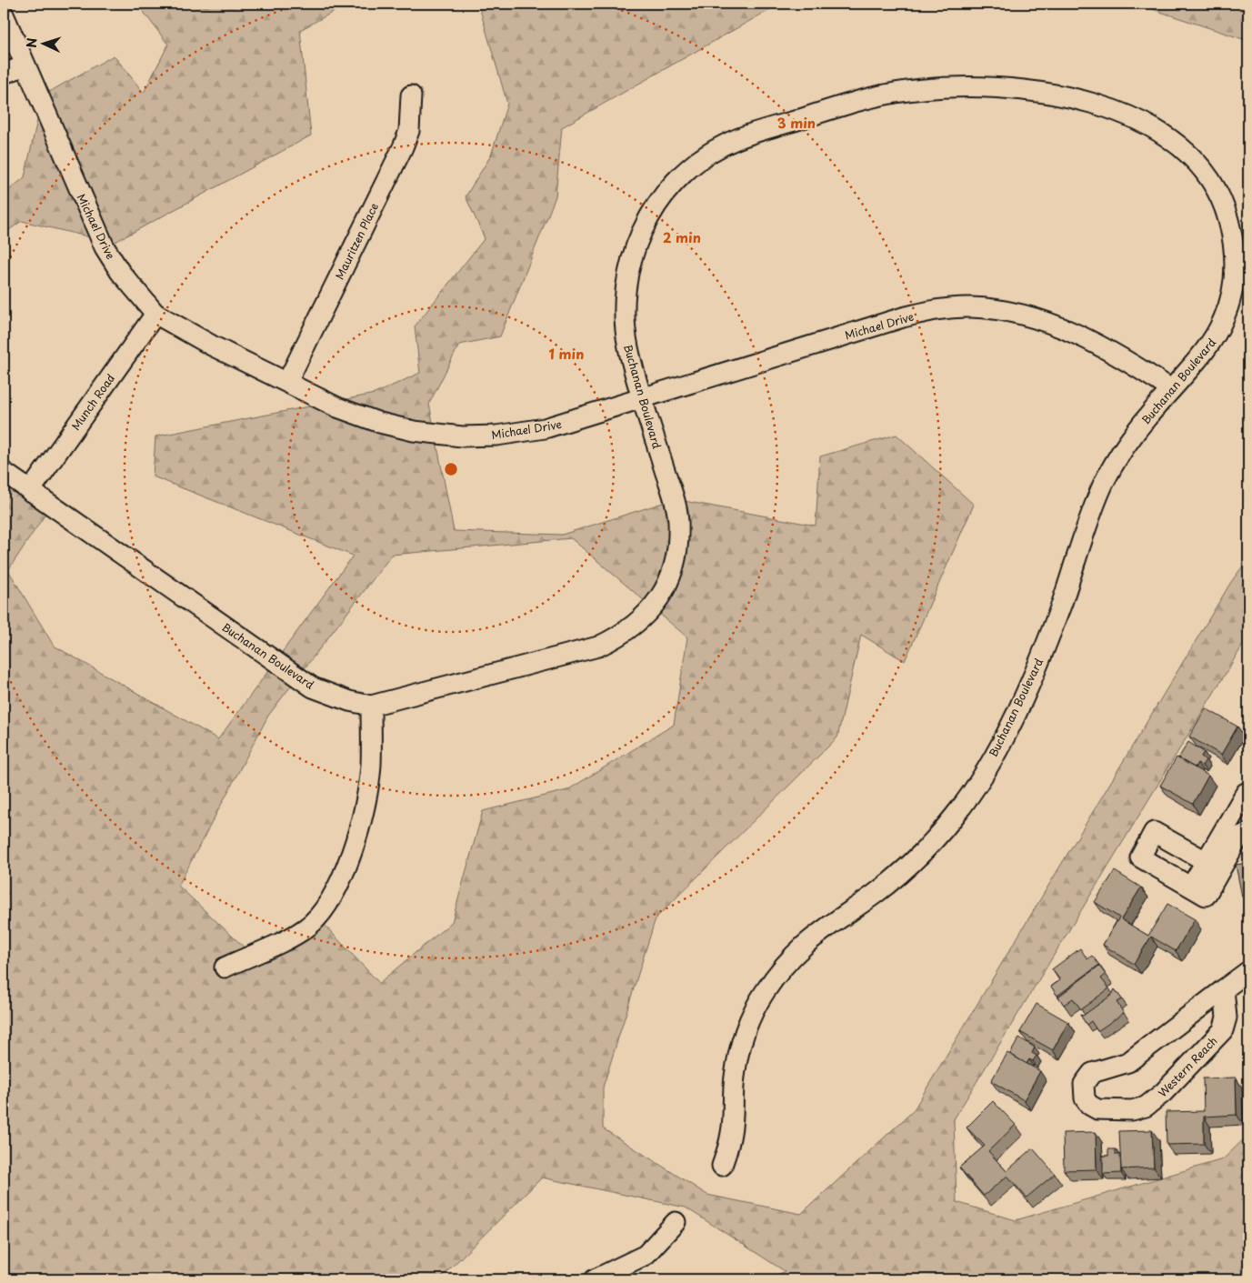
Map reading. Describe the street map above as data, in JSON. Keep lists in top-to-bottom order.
{
  "streets": {
    "street": [
      "Michael Drive",
      "Mauritzen Place",
      "Buchanan Boulevard",
      "Munch Road",
      "Western Reach"
    ]
  },
  "crossings": [
    ["Michael Drive", "Mauritzen Place"],
    ["Michael Drive", "Buchanan Boulevard"],
    ["Michael Drive", "Munch Road"],
    ["Buchanan Boulevard", "Munch Road"]
  ],
  "north": "left",
  "rings": ["3 min", "2 min", "1 min"]
}
